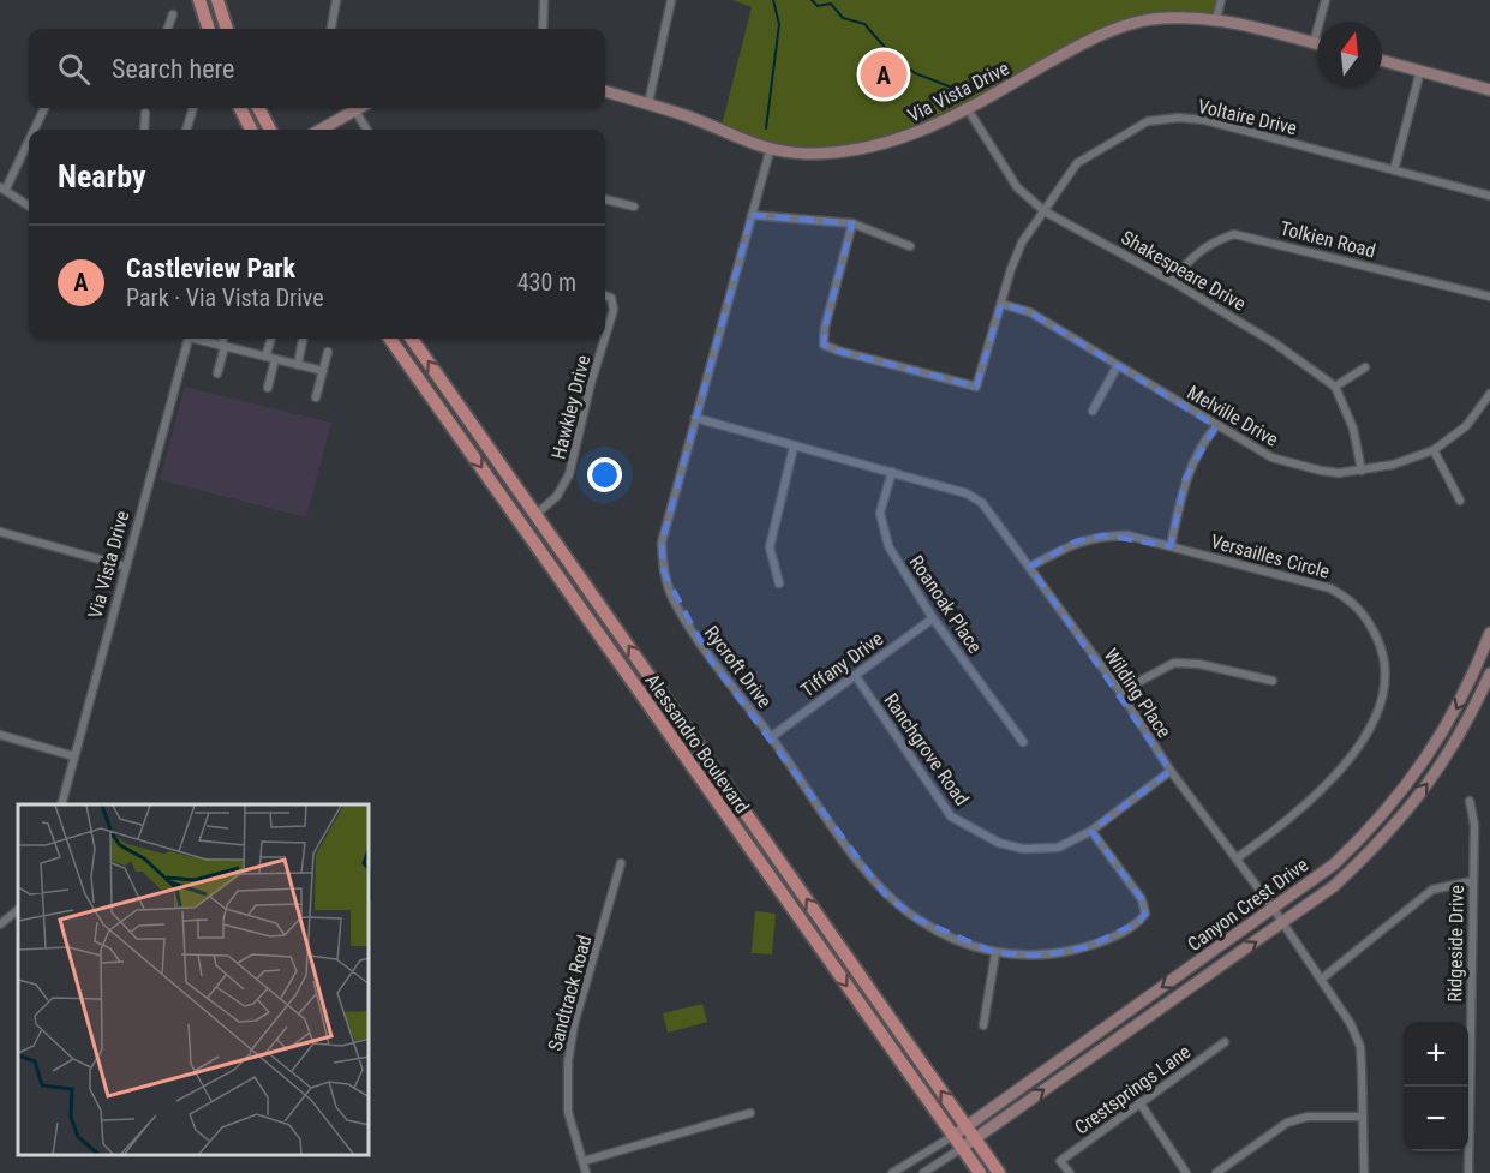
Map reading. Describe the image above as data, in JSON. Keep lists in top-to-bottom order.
{
  "streets": {
    "main road": ["Via Vista Drive", "Alessandro Boulevard", "Canyon Crest Drive"],
    "street": [
      "Voltaire Drive",
      "Tolkien Road",
      "Shakespeare Drive",
      "Hawkley Drive",
      "Melville Drive",
      "Versailles Circle",
      "Roanoak Place",
      "Tiffany Drive",
      "Rycroft Drive",
      "Wilding Place",
      "Ranchgrove Road",
      "Ridgeside Drive",
      "Sandtrack Road",
      "Crestsprings Lane"
    ]
  },
  "crossings": [
    ["Via Vista Drive", "Shakespeare Drive"],
    ["Via Vista Drive", "Rycroft Drive"],
    ["Voltaire Drive", "Shakespeare Drive"],
    ["Voltaire Drive", "Melville Drive"],
    ["Tolkien Road", "Shakespeare Drive"],
    ["Shakespeare Drive", "Melville Drive"],
    ["Hawkley Drive", "Alessandro Boulevard"],
    ["Versailles Circle", "Wilding Place"],
    ["Roanoak Place", "Tiffany Drive"],
    ["Roanoak Place", "Wilding Place"],
    ["Tiffany Drive", "Rycroft Drive"],
    ["Tiffany Drive", "Ranchgrove Road"],
    ["Rycroft Drive", "Wilding Place"],
    ["Rycroft Drive", "Ranchgrove Road"],
    ["Wilding Place", "Ranchgrove Road"],
    ["Wilding Place", "Canyon Crest Drive"],
    ["Alessandro Boulevard", "Canyon Crest Drive"]
  ],
  "north": "top",
  "page": {
    "search": "Search here",
    "pins": "A",
    "heading": "Nearby",
    "list": [
      {
        "mark": "A",
        "name": "Castleview Park",
        "note": "Park · Via Vista Drive",
        "value": "430 m"
      }
    ],
    "map_buttons": ["+", "−"]
  }
}
